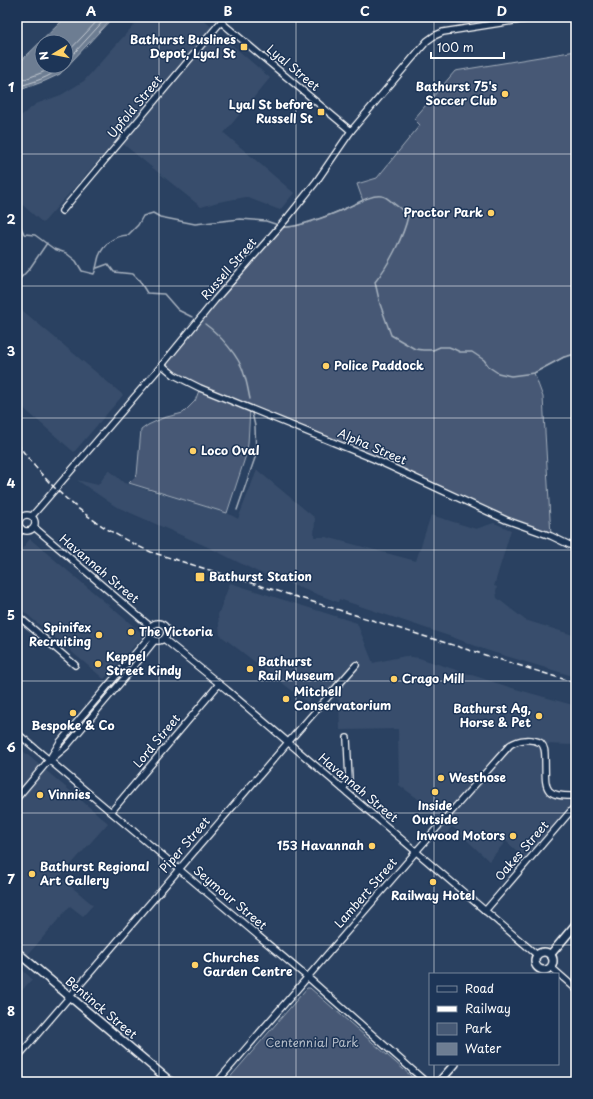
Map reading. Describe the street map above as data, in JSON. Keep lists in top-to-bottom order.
{
  "streets": {
    "main road": ["Bentinck Street"],
    "street": [
      "Lyal Street",
      "Upfold Street",
      "Russell Street",
      "Alpha Street",
      "Havannah Street",
      "Lord Street",
      "Piper Street",
      "Oakes Street",
      "Lambert Street",
      "Seymour Street"
    ]
  },
  "crossings": [
    ["Lyal Street", "Upfold Street"],
    ["Lyal Street", "Russell Street"],
    ["Russell Street", "Alpha Street"],
    ["Russell Street", "Havannah Street"],
    ["Havannah Street", "Lord Street"],
    ["Havannah Street", "Piper Street"],
    ["Havannah Street", "Oakes Street"],
    ["Havannah Street", "Lambert Street"],
    ["Lord Street", "Seymour Street"],
    ["Piper Street", "Seymour Street"],
    ["Piper Street", "Bentinck Street"],
    ["Lambert Street", "Seymour Street"]
  ],
  "parks": ["Centennial Park"],
  "places": {
    "transit": ["Bathurst Buslines Depot, Lyal St", "Lyal St before Russell St", "Bathurst Station"],
    "other": [
      "Bathurst 75's Soccer Club",
      "Proctor Park",
      "Police Paddock",
      "Loco Oval",
      "The Victoria",
      "Spinifex Recruiting",
      "Keppel Street Kindy",
      "Bathurst Rail Museum",
      "Crago Mill",
      "Mitchell Conservatorium",
      "Bespoke & Co",
      "Bathurst Ag, Horse & Pet",
      "Westhose",
      "Inside Outside",
      "Vinnies",
      "Inwood Motors",
      "153 Havannah",
      "Bathurst Regional Art Gallery",
      "Railway Hotel",
      "Churches Garden Centre"
    ]
  },
  "legend": [
    "Road",
    "Railway",
    "Park",
    "Water"
  ],
  "scale_bar": "100 m",
  "north": "left",
  "grid": {
    "columns": [
      "A",
      "B",
      "C",
      "D"
    ],
    "rows": [
      "1",
      "2",
      "3",
      "4",
      "5",
      "6",
      "7",
      "8"
    ]
  }
}
